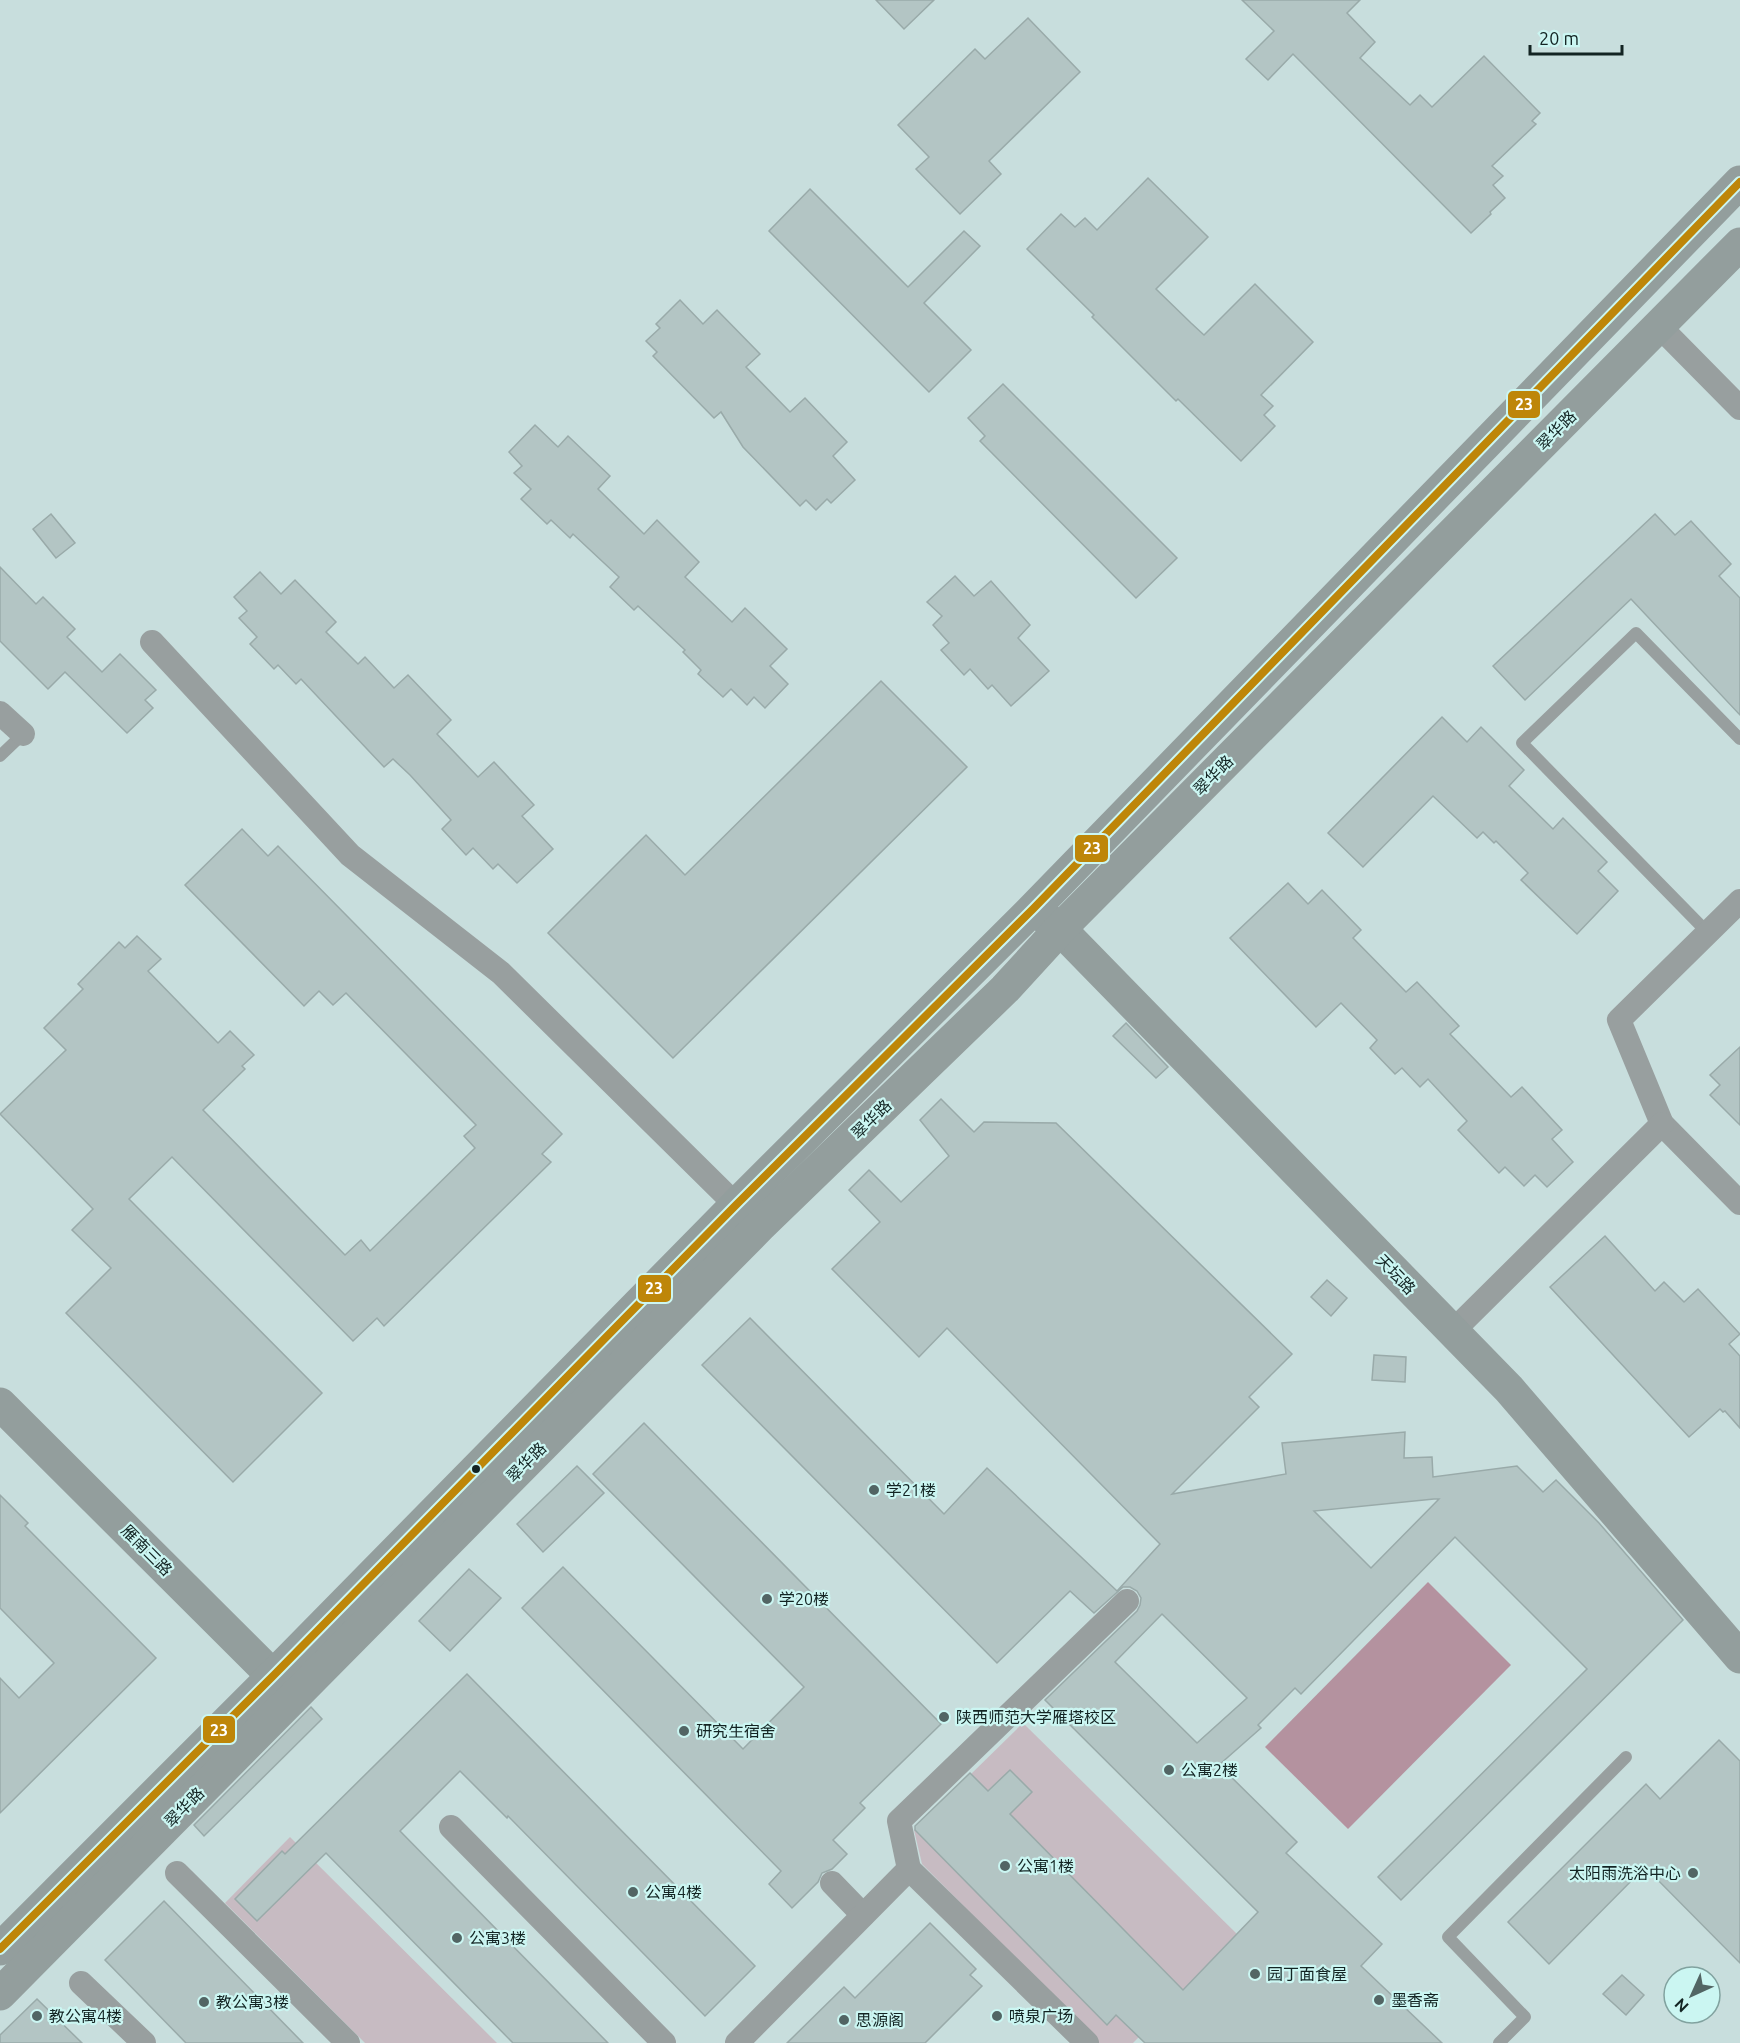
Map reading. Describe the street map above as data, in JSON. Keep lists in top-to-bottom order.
{
  "streets": {
    "main road": ["翠华路", "天坛路", "雁南三路"]
  },
  "crossings": [
    ["翠华路", "天坛路"],
    ["翠华路", "雁南三路"]
  ],
  "places": [
    "学21楼",
    "学20楼",
    "陕西师范大学雁塔校区",
    "研究生宿舍",
    "公寓2楼",
    "公寓1楼",
    "太阳雨洗浴中心",
    "公寓4楼",
    "公寓3楼",
    "园丁面食屋",
    "墨香斋",
    "教公寓3楼",
    "教公寓4楼",
    "喷泉广场",
    "思源阁"
  ],
  "lines": ["transit line 23"],
  "scale_bar": "20 m",
  "north": "bottom left"
}
